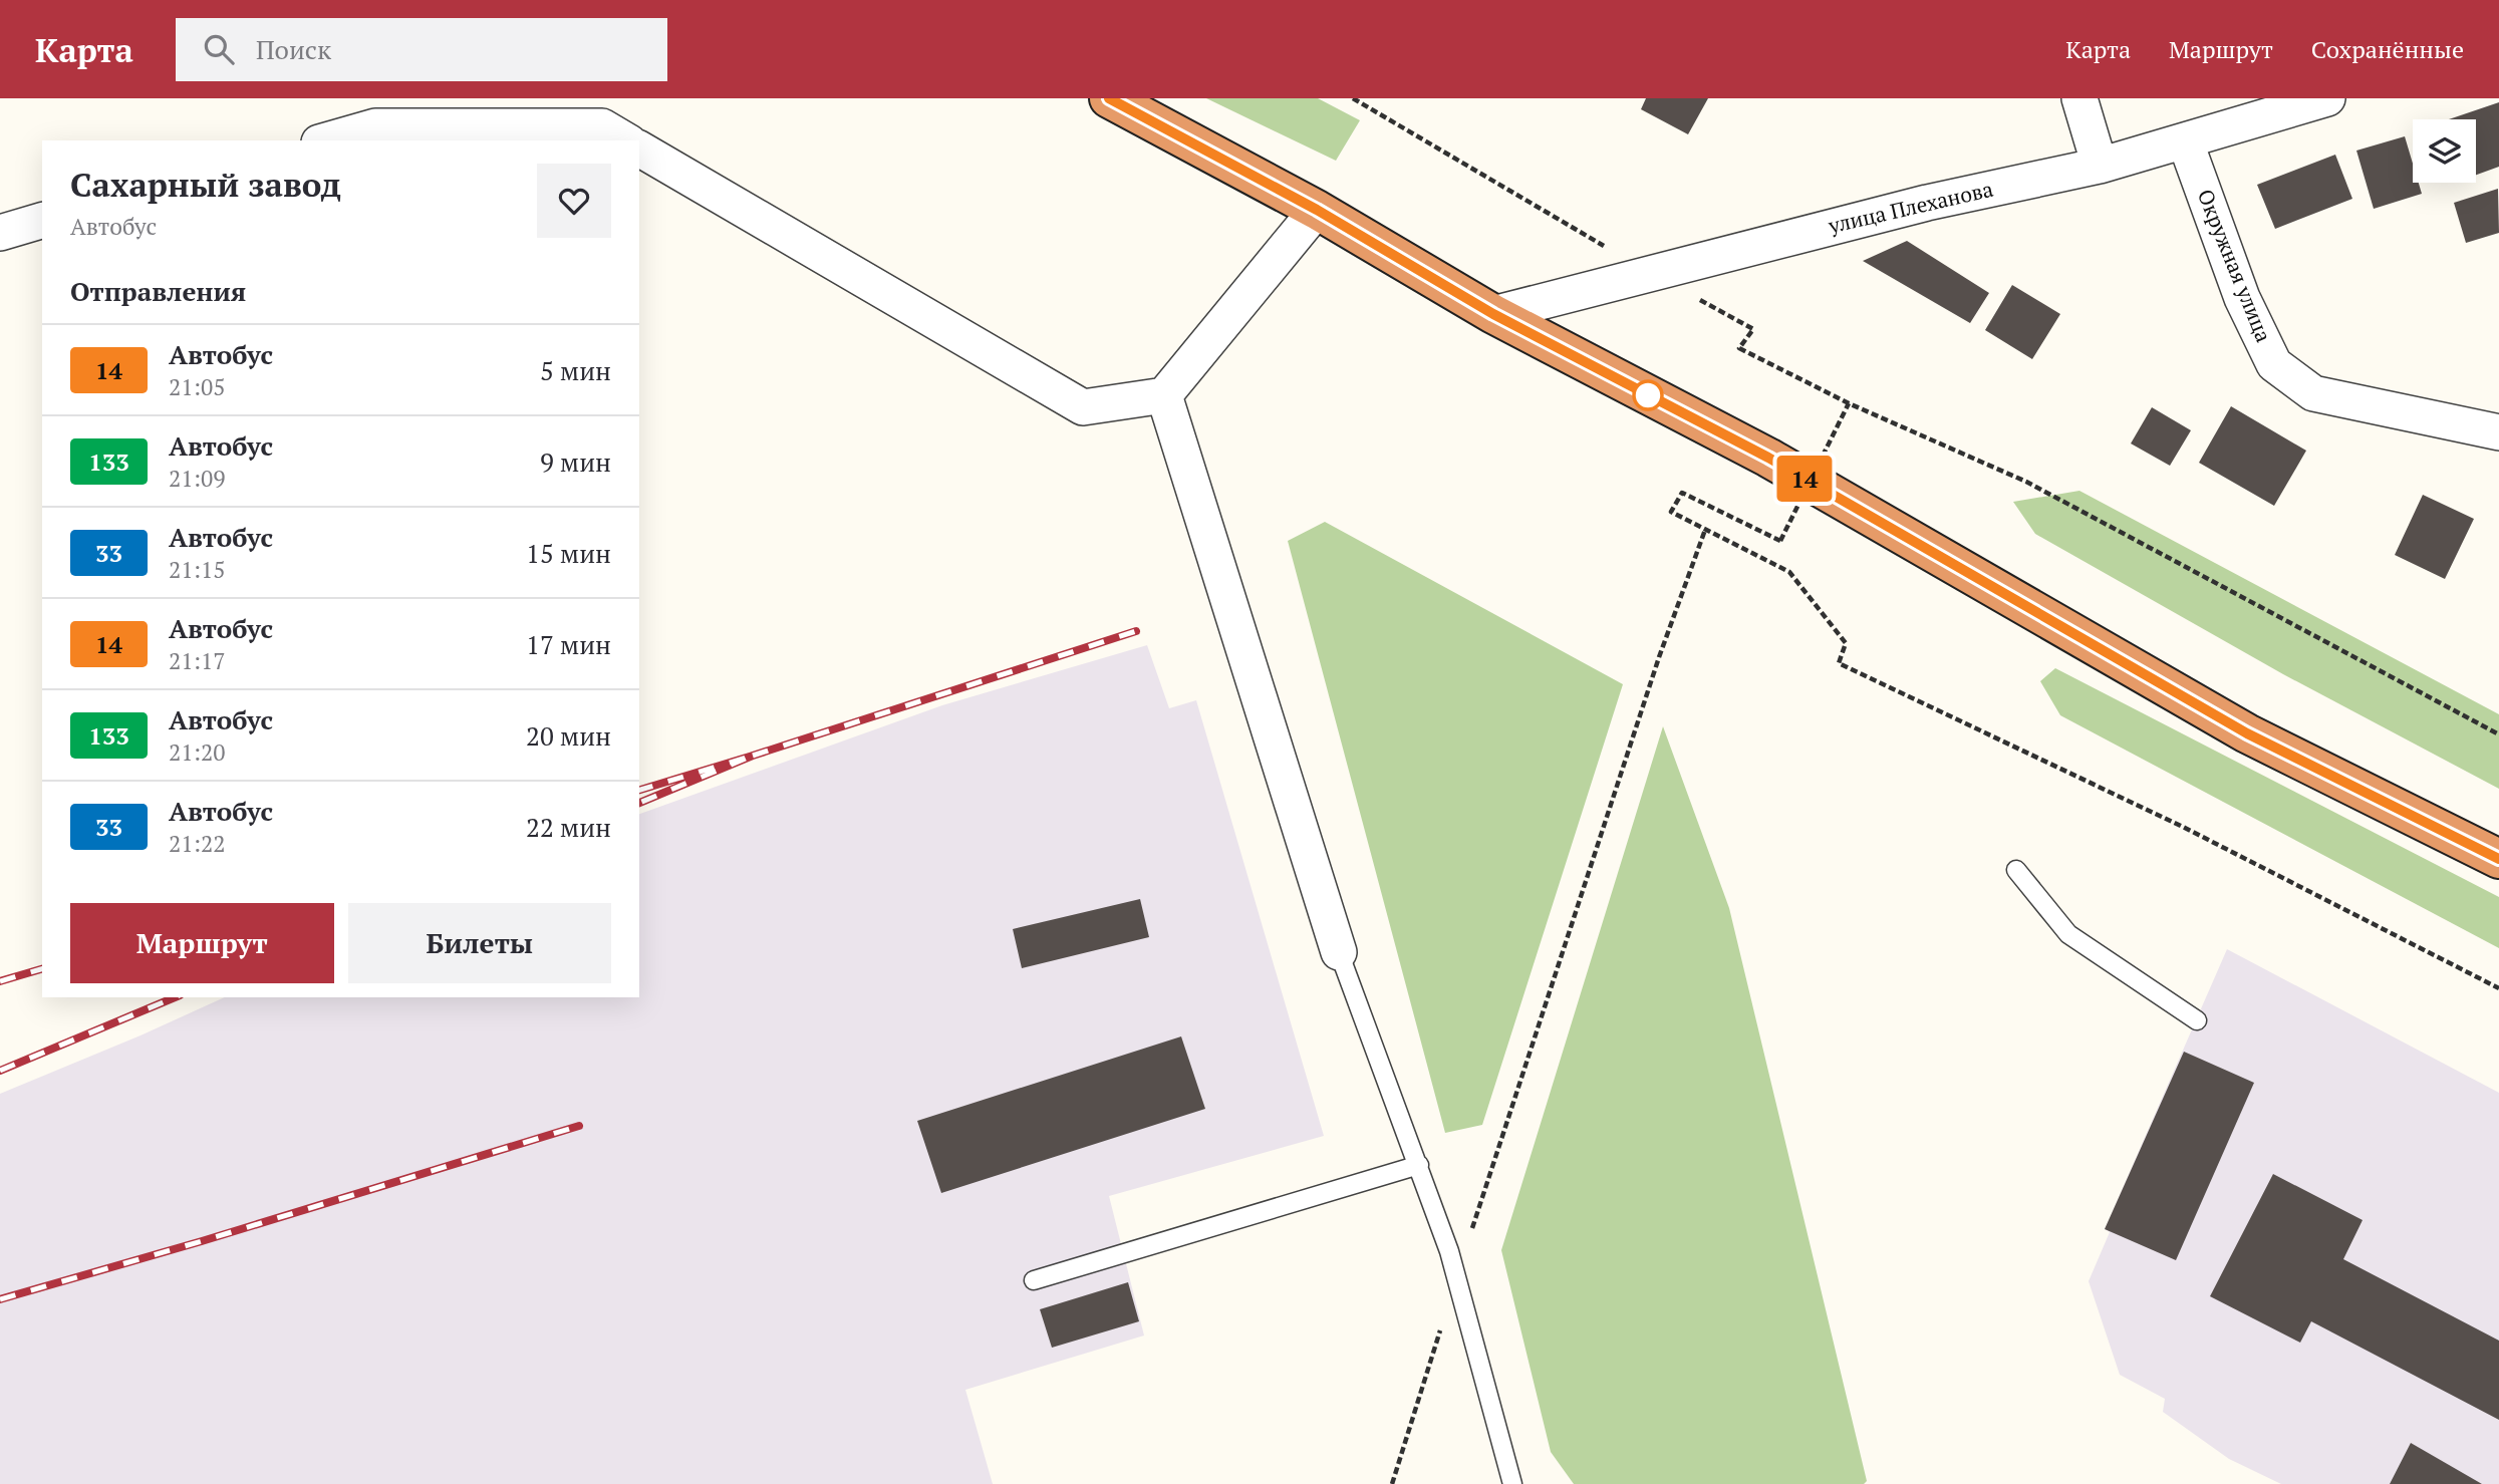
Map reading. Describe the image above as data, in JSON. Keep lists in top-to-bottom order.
{
  "streets": {
    "street": ["улица Плеханова", "Окружная улица"]
  },
  "crossings": [
    ["улица Плеханова", "Окружная улица"]
  ],
  "lines": ["bus line 14"],
  "page": {
    "header": "Карта",
    "search": "Поиск",
    "nav": ["Карта", "Маршрут", "Сохранённые"],
    "on_map": "14",
    "heading": [
      ["Сахарный завод", "Автобус"],
      "Отправления"
    ],
    "list": [
      {
        "mark": "14",
        "name": "Автобус",
        "note": "21:05",
        "value": "5 мин"
      },
      {
        "mark": "133",
        "name": "Автобус",
        "note": "21:09",
        "value": "9 мин"
      },
      {
        "mark": "33",
        "name": "Автобус",
        "note": "21:15",
        "value": "15 мин"
      },
      {
        "mark": "14",
        "name": "Автобус",
        "note": "21:17",
        "value": "17 мин"
      },
      {
        "mark": "133",
        "name": "Автобус",
        "note": "21:20",
        "value": "20 мин"
      },
      {
        "mark": "33",
        "name": "Автобус",
        "note": "21:22",
        "value": "22 мин"
      }
    ],
    "buttons": ["Маршрут", "Билеты"]
  }
}
